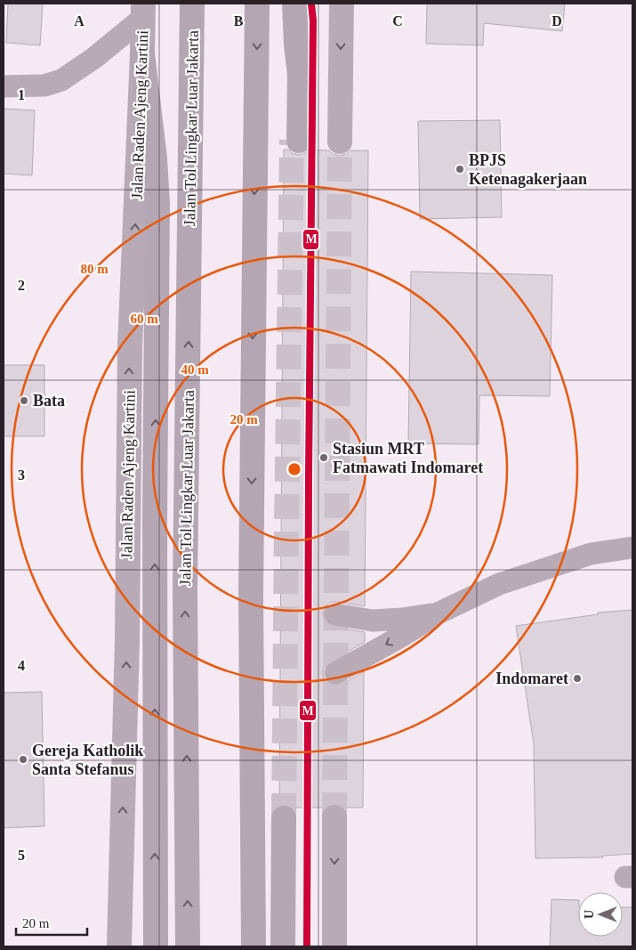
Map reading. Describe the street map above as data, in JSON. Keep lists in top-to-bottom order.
{
  "streets": {
    "highway": ["Jalan Raden Ajeng Kartini", "Jalan Tol Lingkar Luar Jakarta"]
  },
  "places": [
    "BPJS Ketenagakerjaan",
    "Bata",
    "Stasiun MRT Fatmawati Indomaret",
    "Indomaret",
    "Gereja Katholik Santa Stefanus"
  ],
  "lines": ["transit line M"],
  "scale_bar": "20 m",
  "north": "left",
  "grid": {
    "columns": [
      "A",
      "B",
      "C",
      "D"
    ],
    "rows": [
      "1",
      "2",
      "3",
      "4",
      "5"
    ]
  },
  "rings": [
    "80 m",
    "60 m",
    "40 m",
    "20 m"
  ]
}
